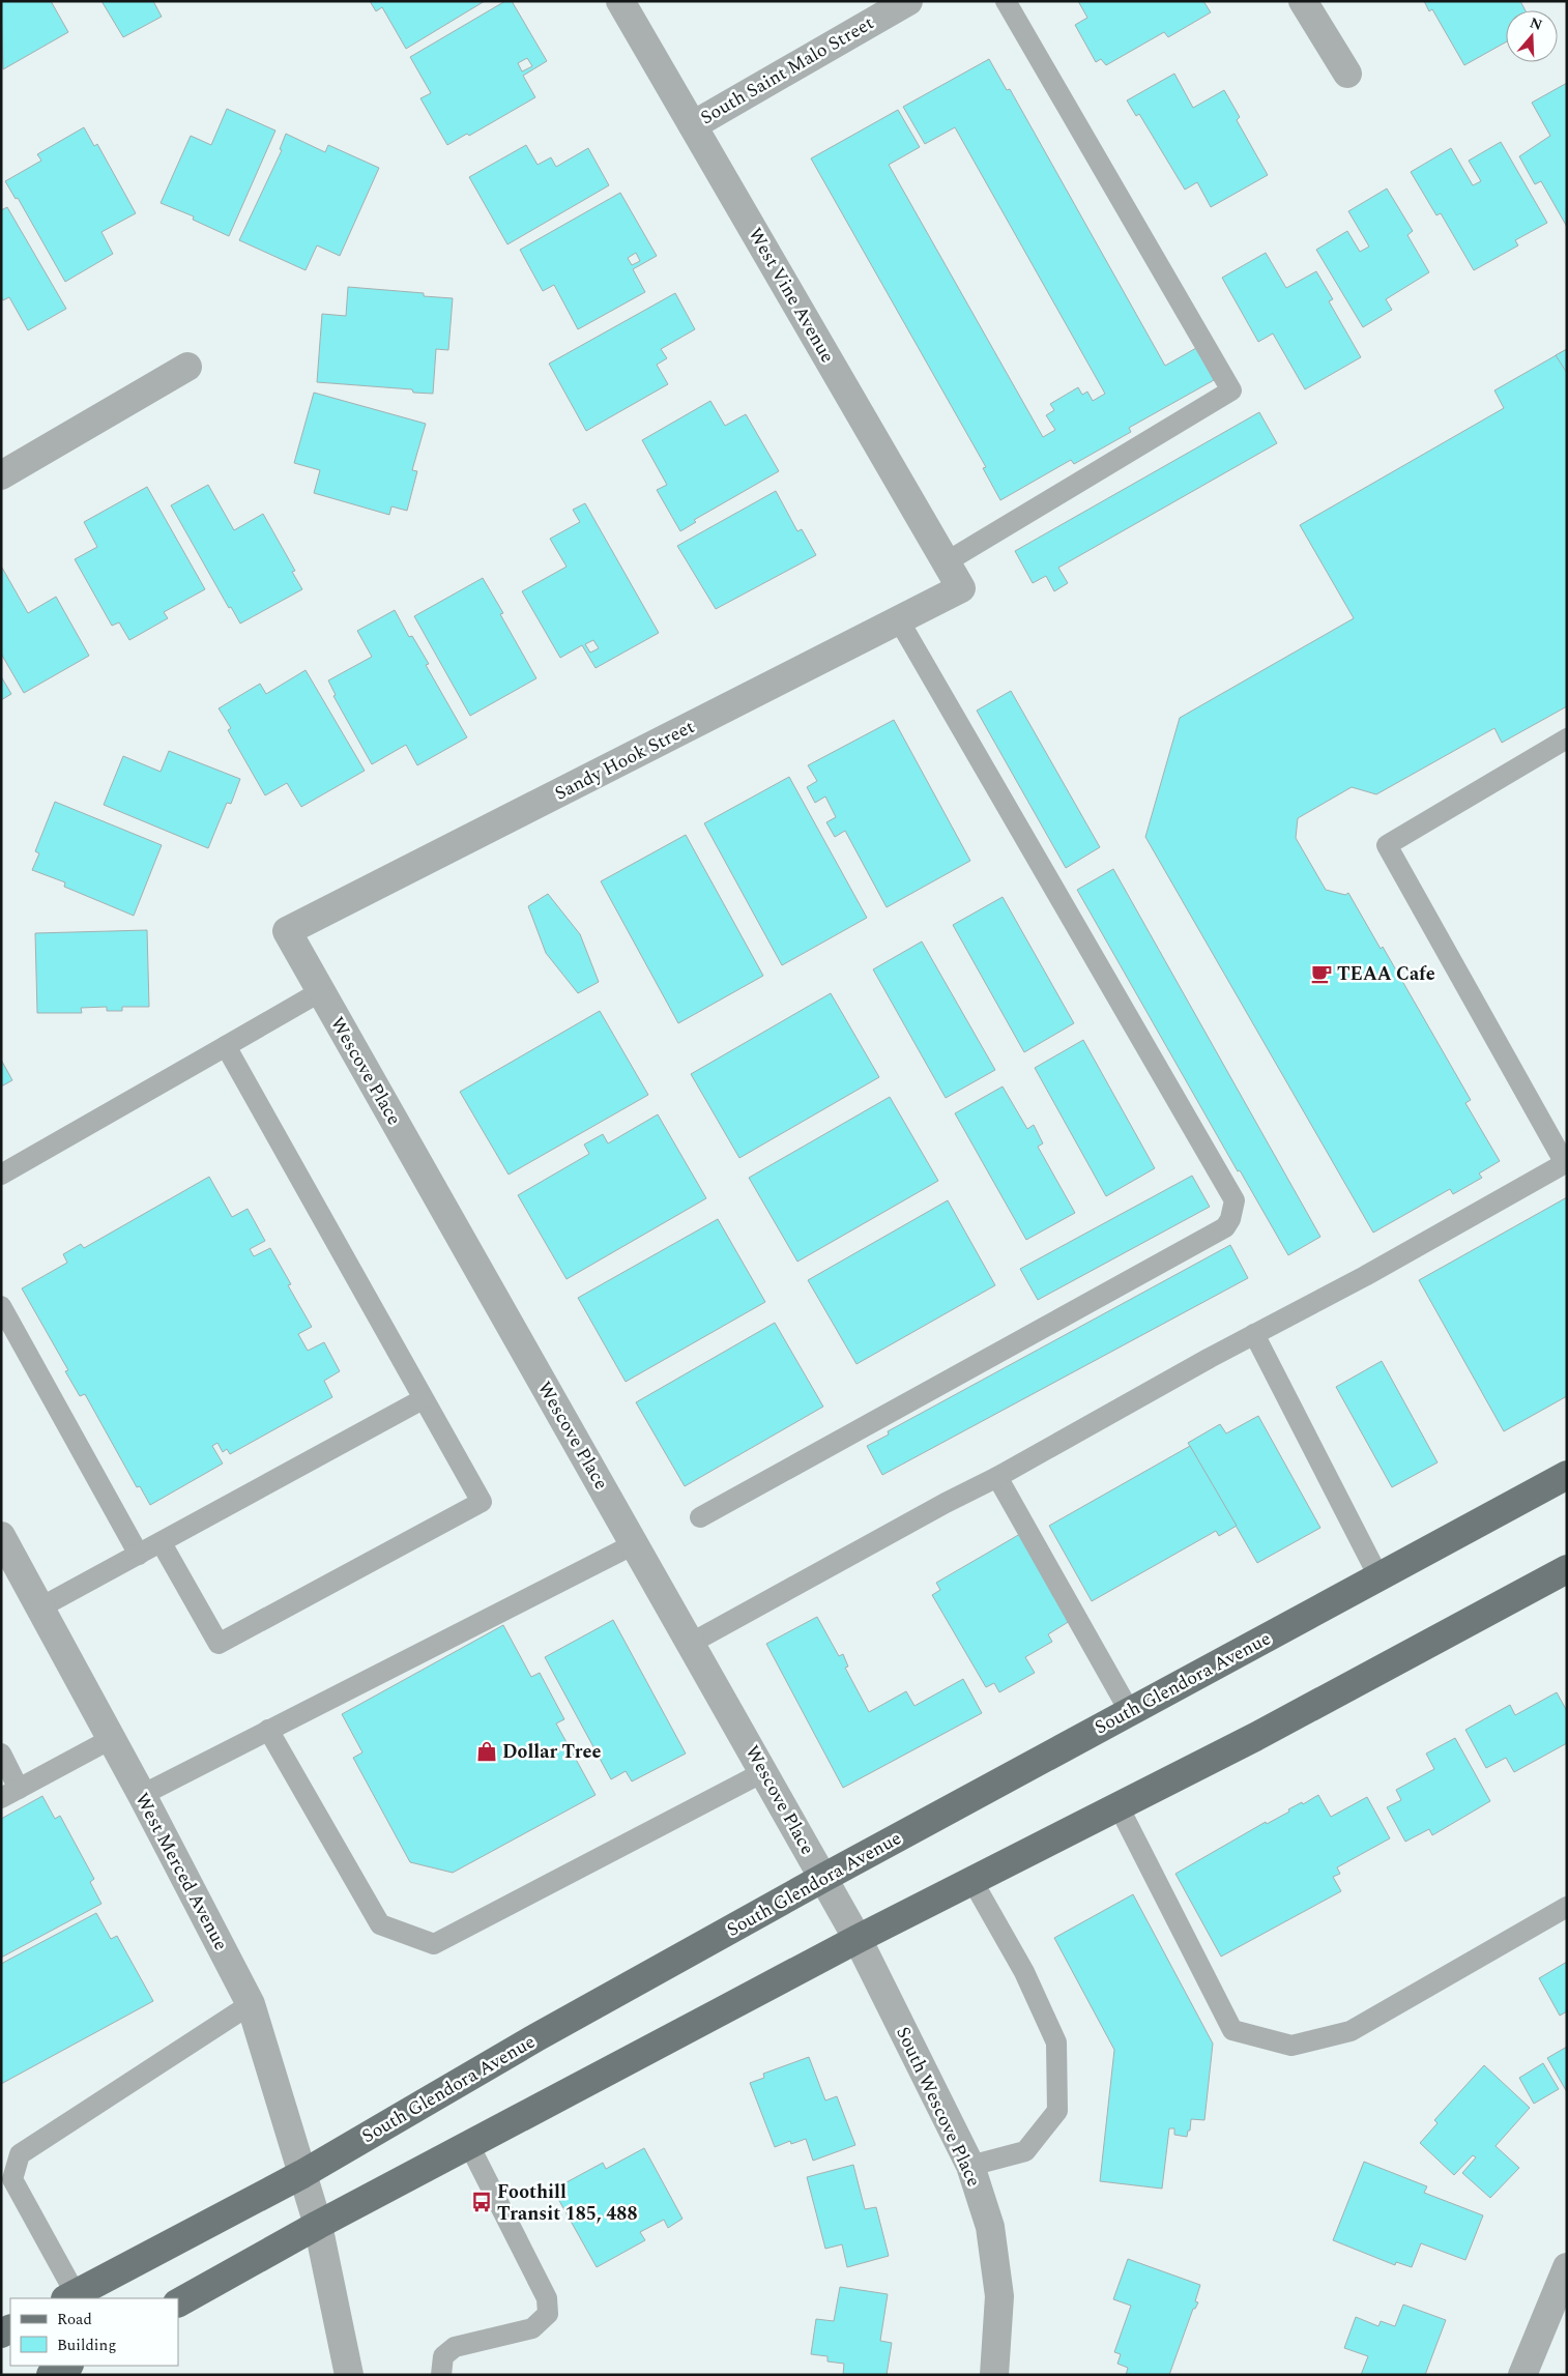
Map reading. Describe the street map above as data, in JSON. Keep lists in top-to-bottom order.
{
  "streets": {
    "main road": ["South Glendora Avenue"],
    "street": [
      "South Saint Malo Street",
      "West Vine Avenue",
      "Sandy Hook Street",
      "Wescove Place",
      "West Merced Avenue",
      "South Wescove Place"
    ]
  },
  "crossings": [
    ["South Saint Malo Street", "West Vine Avenue"],
    ["West Vine Avenue", "Sandy Hook Street"],
    ["Sandy Hook Street", "Wescove Place"],
    ["Wescove Place", "South Glendora Avenue"],
    ["Wescove Place", "South Wescove Place"],
    ["South Glendora Avenue", "West Merced Avenue"]
  ],
  "places": {
    "cafe": ["TEAA Cafe"],
    "shop": ["Dollar Tree"],
    "bus stop": ["Foothill Transit 185, 488"]
  },
  "legend": ["Road", "Building"],
  "north": "top"
}
